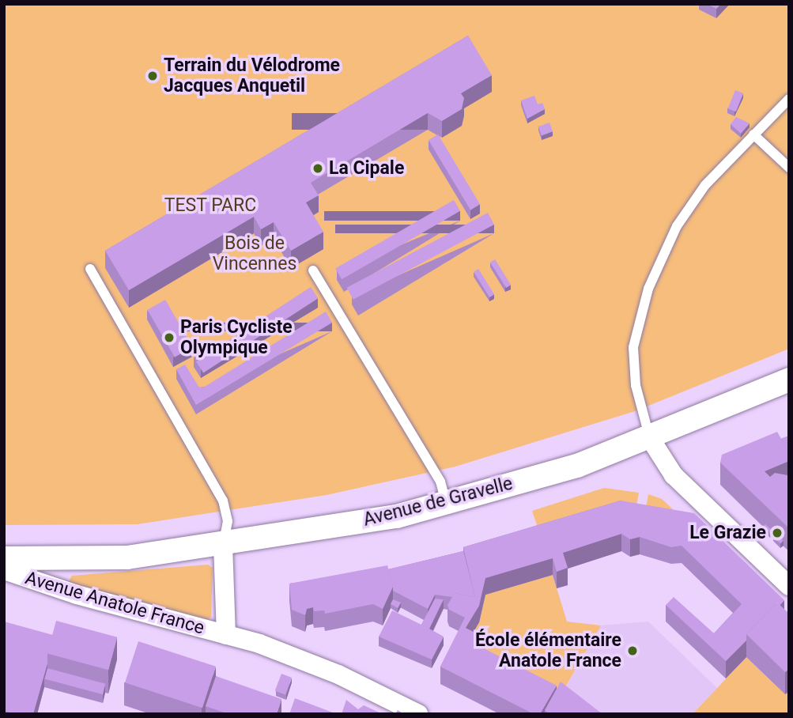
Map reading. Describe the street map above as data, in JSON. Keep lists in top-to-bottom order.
{
  "streets": {
    "street": ["Avenue de Gravelle", "Avenue Anatole France"]
  },
  "crossings": [
    ["Avenue de Gravelle", "Avenue Anatole France"]
  ],
  "parks": ["TEST PARC", "Bois de Vincennes"],
  "places": [
    "Terrain du Vélodrome Jacques Anquetil",
    "La Cipale",
    "Paris Cycliste Olympique",
    "Le Grazie",
    "École élémentaire Anatole France"
  ]
}
